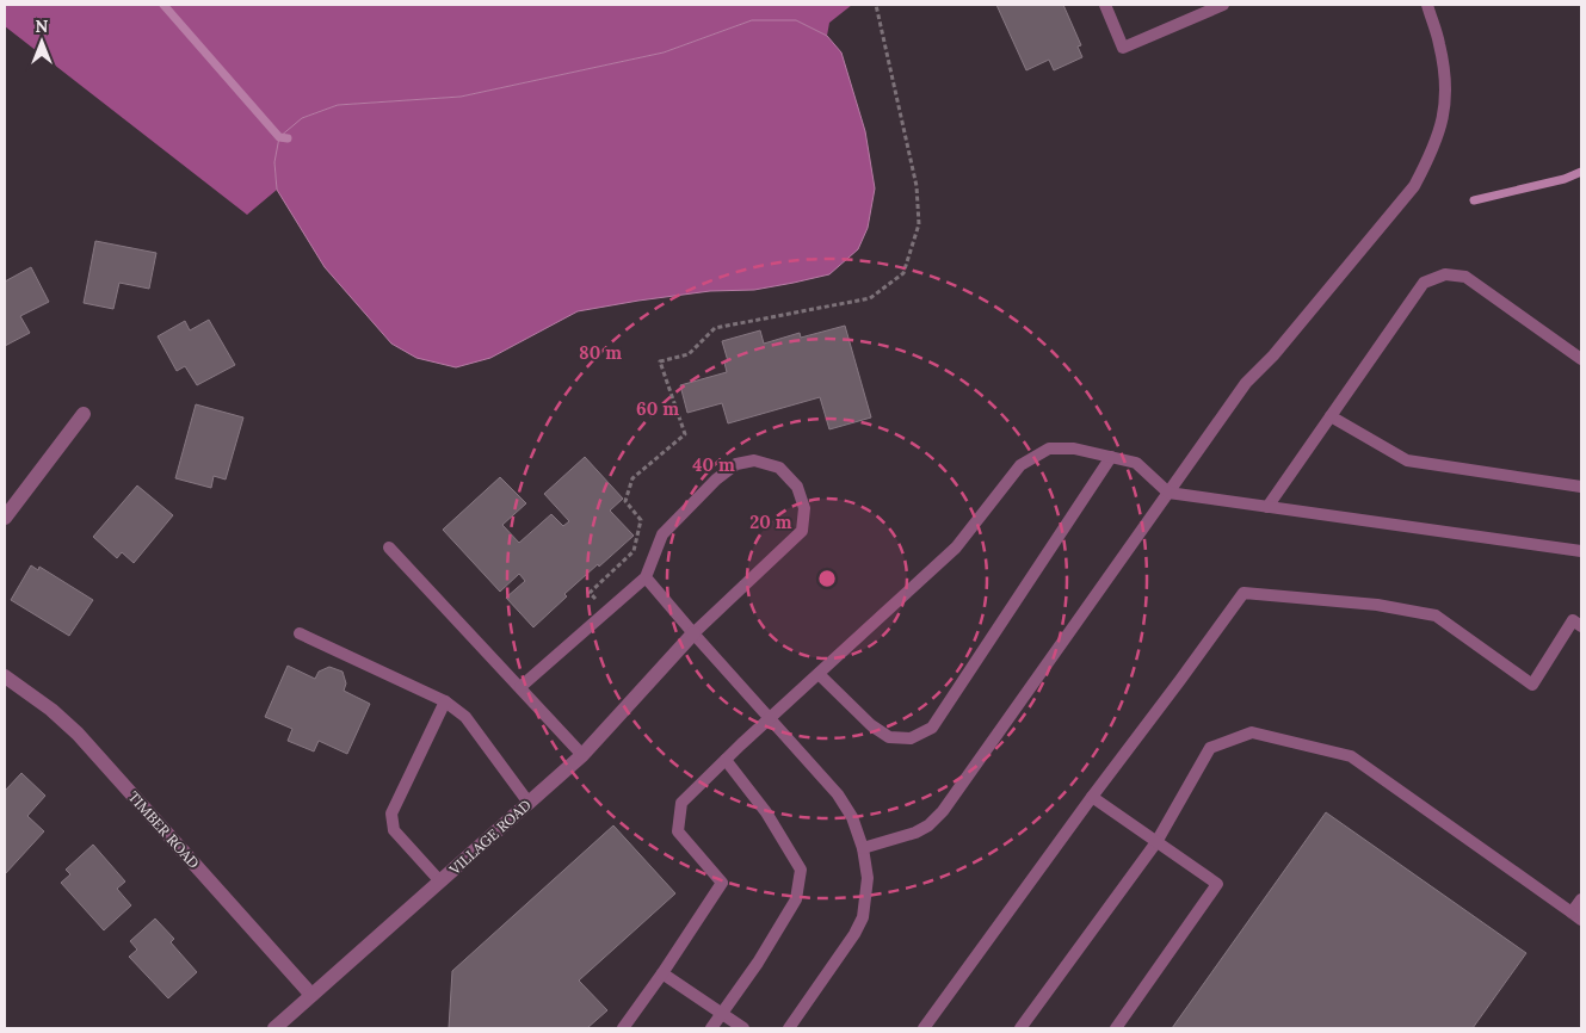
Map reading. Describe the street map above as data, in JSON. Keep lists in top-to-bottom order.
{
  "streets": {
    "street": ["TIMBER ROAD", "VILLAGE ROAD"]
  },
  "crossings": [
    ["TIMBER ROAD", "VILLAGE ROAD"]
  ],
  "north": "top",
  "rings": [
    "80 m",
    "60 m",
    "40 m",
    "20 m"
  ]
}
